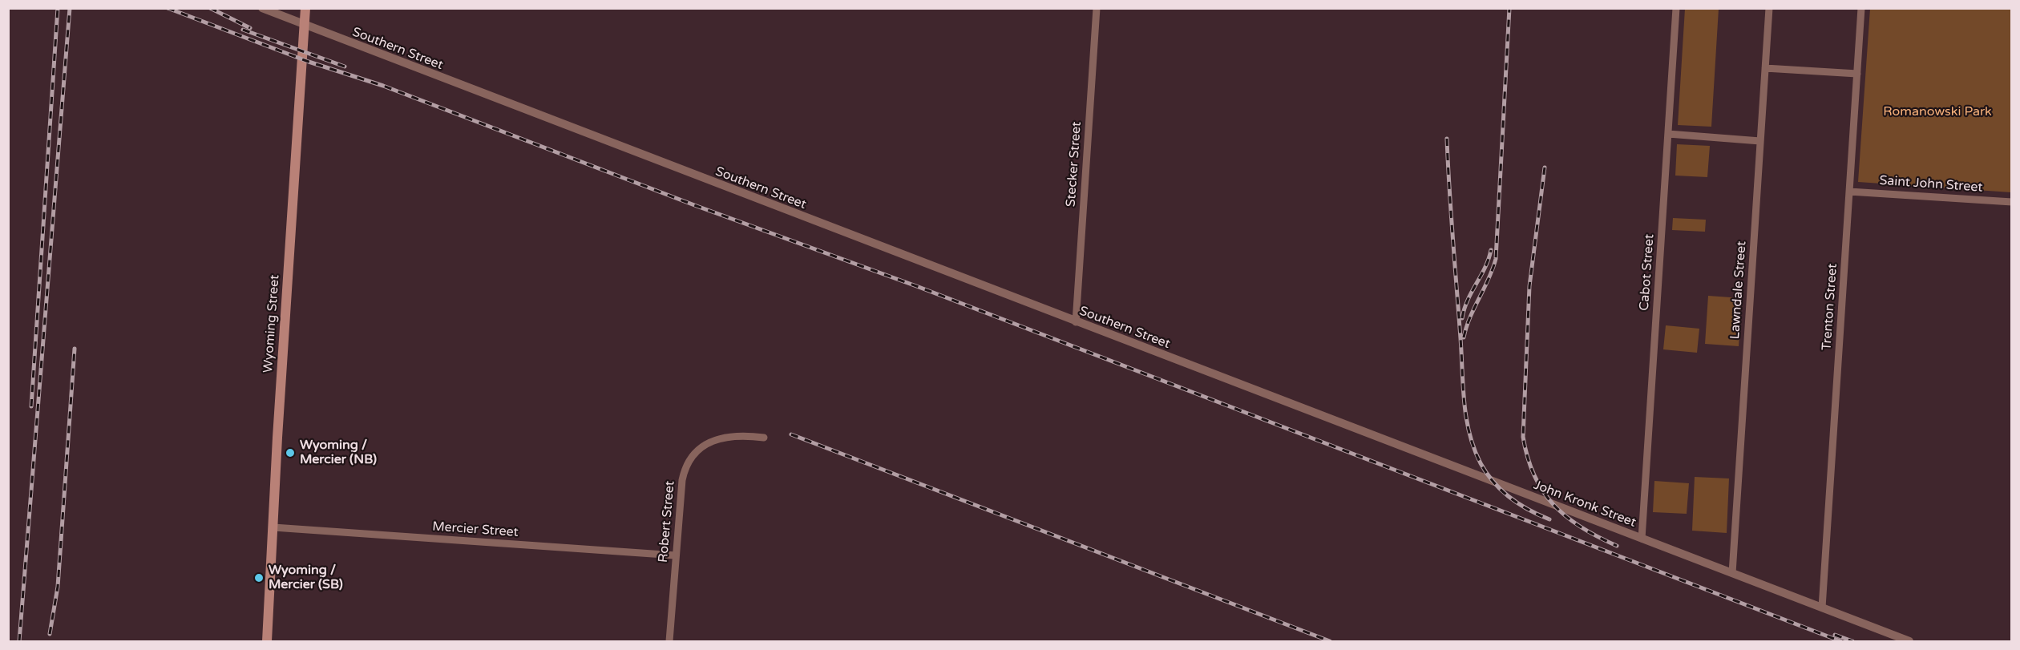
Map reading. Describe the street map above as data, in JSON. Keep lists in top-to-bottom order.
{
  "streets": {
    "main road": ["Wyoming Street"],
    "street": [
      "Southern Street",
      "Stecker Street",
      "Saint John Street",
      "Cabot Street",
      "Lawndale Street",
      "Trenton Street",
      "John Kronk Street",
      "Robert Street",
      "Mercier Street"
    ]
  },
  "crossings": [
    ["Southern Street", "Stecker Street"],
    ["Southern Street", "John Kronk Street"],
    ["Saint John Street", "Trenton Street"],
    ["Cabot Street", "John Kronk Street"],
    ["Lawndale Street", "John Kronk Street"],
    ["Trenton Street", "John Kronk Street"],
    ["Wyoming Street", "Mercier Street"],
    ["Robert Street", "Mercier Street"]
  ],
  "parks": ["Romanowski Park"],
  "places": ["Wyoming / Mercier (NB)", "Wyoming / Mercier (SB)"]
}
